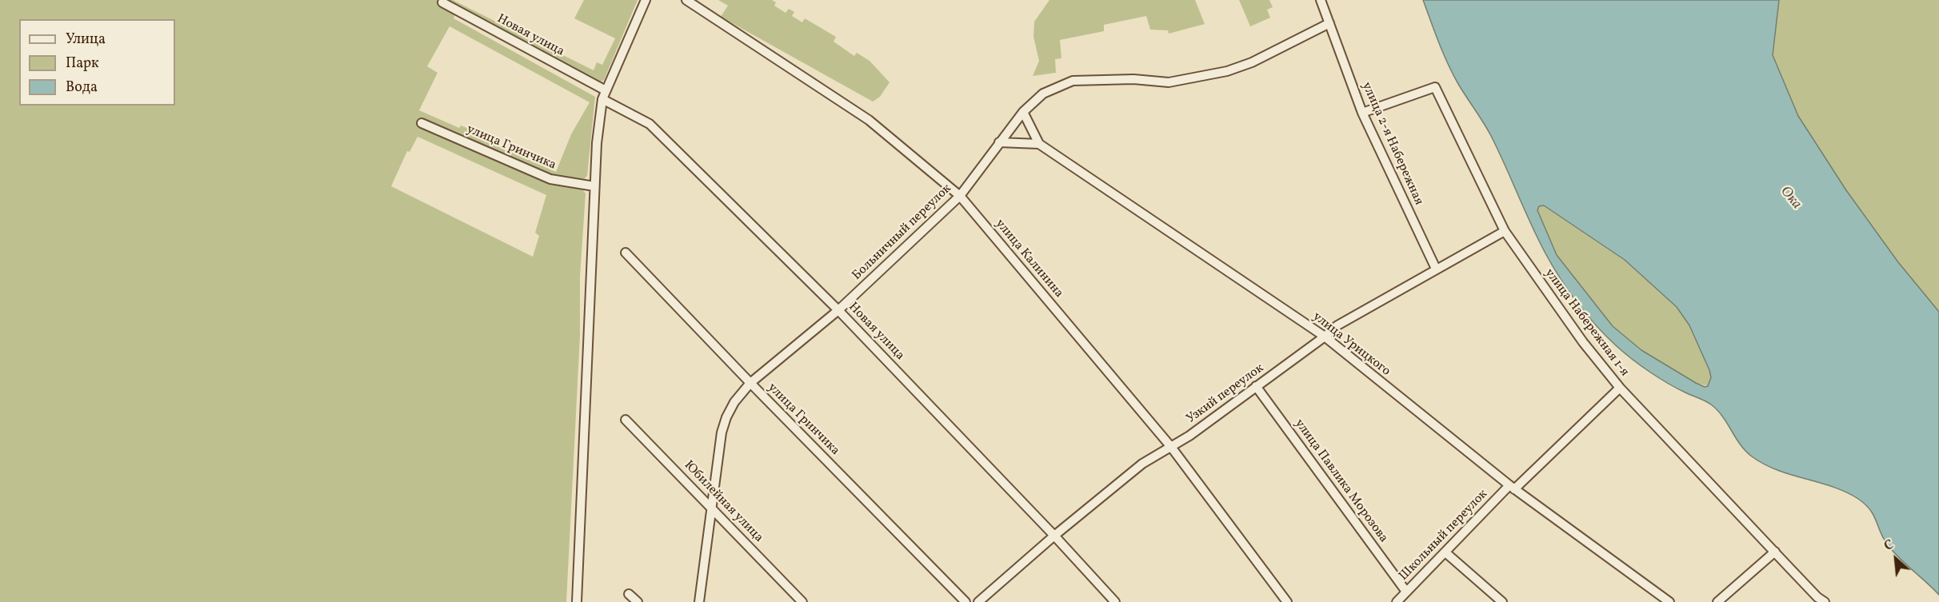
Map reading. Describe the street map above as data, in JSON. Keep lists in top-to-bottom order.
{
  "streets": {
    "street": [
      "Новая улица",
      "улица 2-я Набережная",
      "улица Гринчика",
      "Больничный переулок",
      "улица Калинина",
      "улица Набережная 1-я",
      "улица Урицкого",
      "Узкий переулок",
      "улица Павлика Морозова",
      "Юбилейная улица",
      "Школьный переулок"
    ]
  },
  "crossings": [
    ["Новая улица", "Больничный переулок"],
    ["Новая улица", "Узкий переулок"],
    ["улица 2-я Набережная", "Больничный переулок"],
    ["улица 2-я Набережная", "улица Набережная 1-я"],
    ["улица 2-я Набережная", "Узкий переулок"],
    ["улица Гринчика", "Больничный переулок"],
    ["Больничный переулок", "улица Калинина"],
    ["Больничный переулок", "Юбилейная улица"],
    ["улица Калинина", "Узкий переулок"],
    ["улица Набережная 1-я", "Узкий переулок"],
    ["улица Набережная 1-я", "Школьный переулок"],
    ["улица Урицкого", "Узкий переулок"],
    ["улица Урицкого", "Школьный переулок"],
    ["Узкий переулок", "улица Павлика Морозова"],
    ["улица Павлика Морозова", "Школьный переулок"]
  ],
  "water": ["Ока"],
  "legend": ["Улица", "Парк", "Вода"],
  "north": "top left"
}
